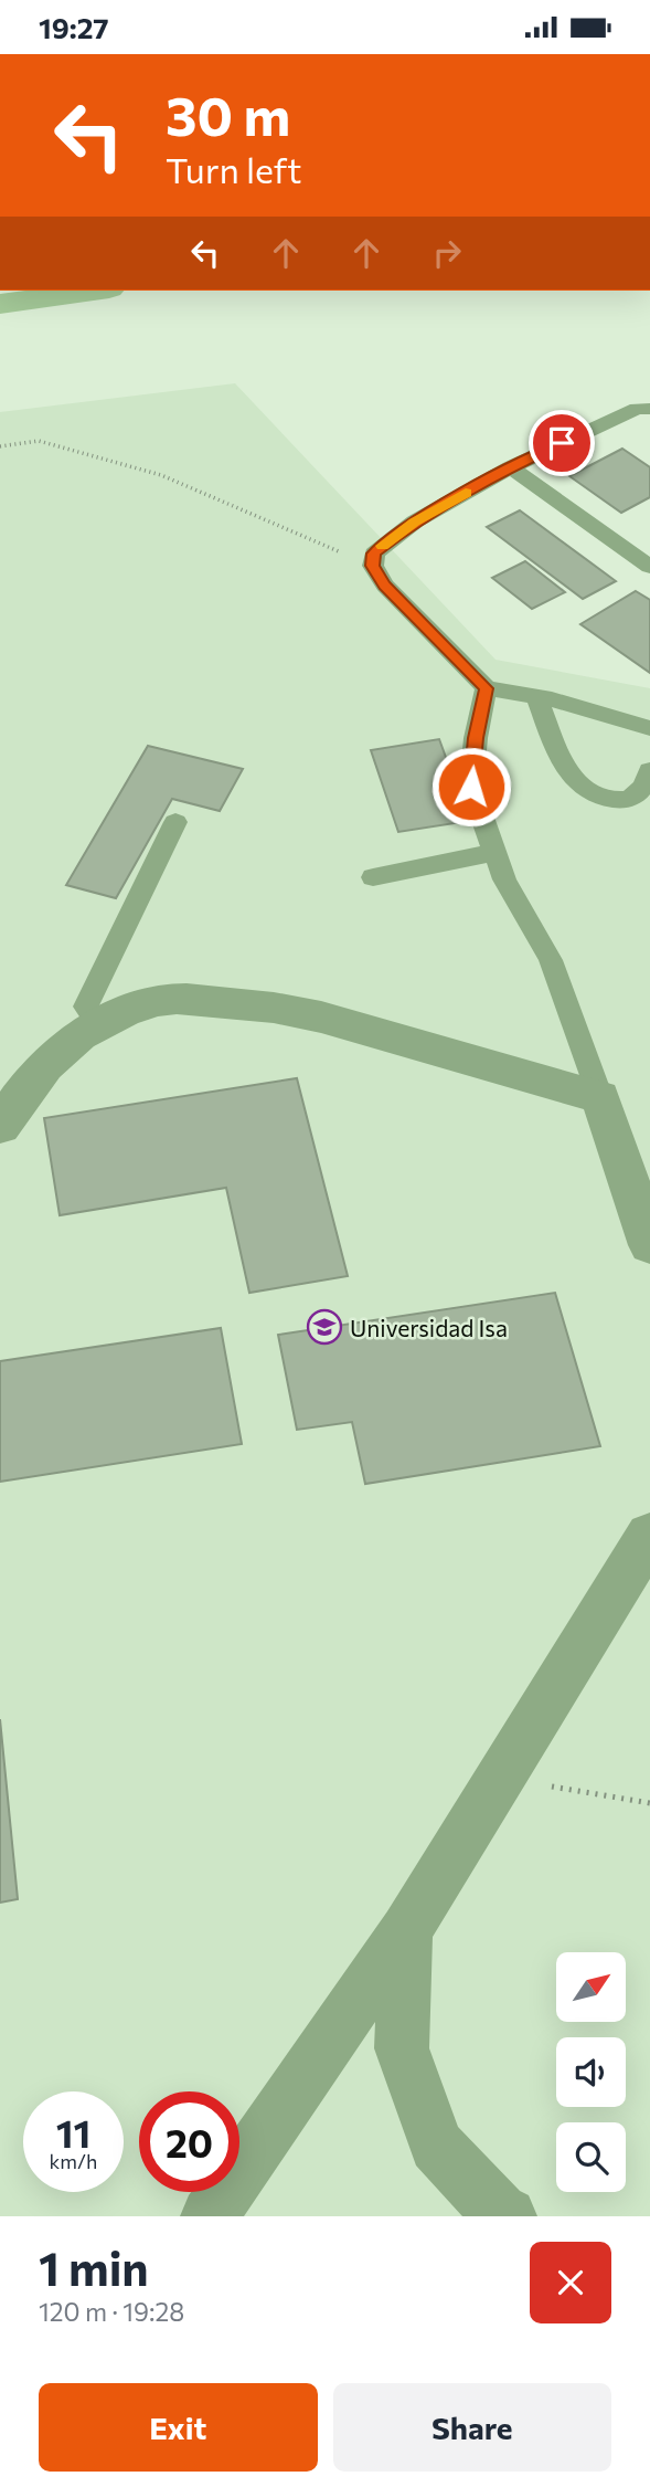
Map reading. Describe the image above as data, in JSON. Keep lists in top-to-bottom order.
{
  "places": {
    "school or university": ["Universidad Isa"]
  },
  "north": "top right",
  "page": {
    "status": "19:27",
    "turn": ["30 m", "Turn left"],
    "speed": "11 km/h",
    "limit": "20",
    "heading": ["1 min", "120 m · 19:28"],
    "buttons": ["Exit", "Share"]
  }
}
